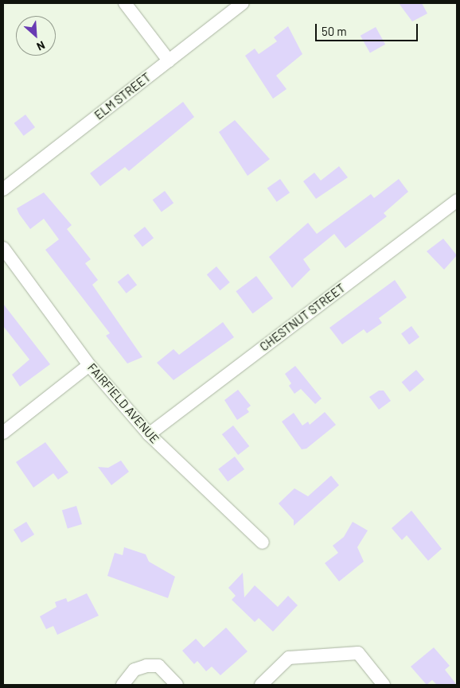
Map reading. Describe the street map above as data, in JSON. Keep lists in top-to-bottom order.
{
  "streets": {
    "street": ["ELM STREET", "CHESTNUT STREET", "FAIRFIELD AVENUE"]
  },
  "crossings": [
    ["CHESTNUT STREET", "FAIRFIELD AVENUE"]
  ],
  "scale_bar": "50 m",
  "north": "bottom right"
}
